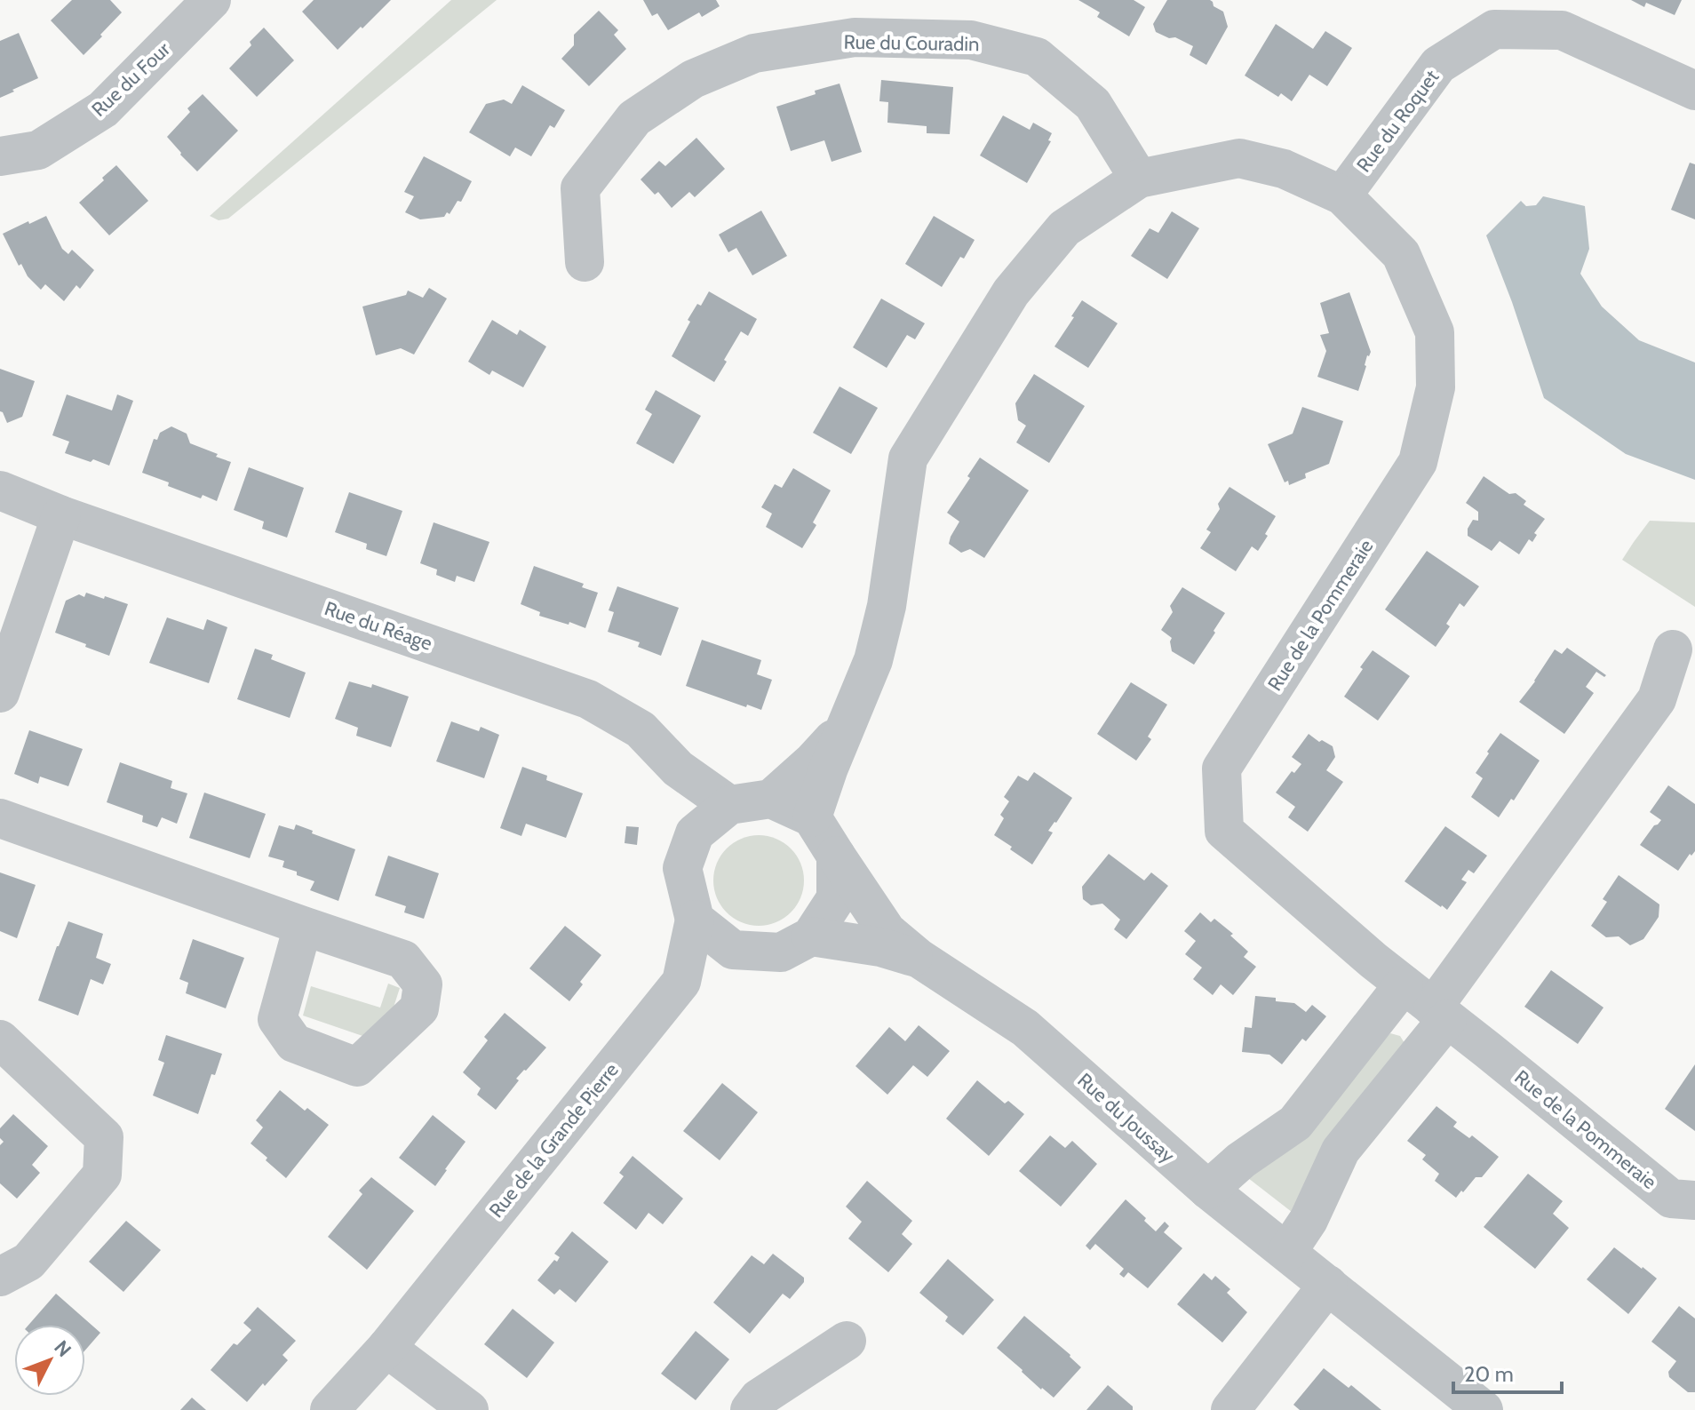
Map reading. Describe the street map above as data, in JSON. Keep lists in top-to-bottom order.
{
  "streets": {
    "street": [
      "Rue du Couradin",
      "Rue du Four",
      "Rue du Roquet",
      "Rue de la Pommeraie",
      "Rue du Réage",
      "Rue du Joussay",
      "Rue de la Grande Pierre"
    ]
  },
  "crossings": [
    ["Rue du Roquet", "Rue de la Pommeraie"],
    ["Rue du Réage", "Rue du Joussay"],
    ["Rue du Réage", "Rue de la Grande Pierre"],
    ["Rue du Joussay", "Rue de la Grande Pierre"]
  ],
  "scale_bar": "20 m",
  "north": "top right"
}
